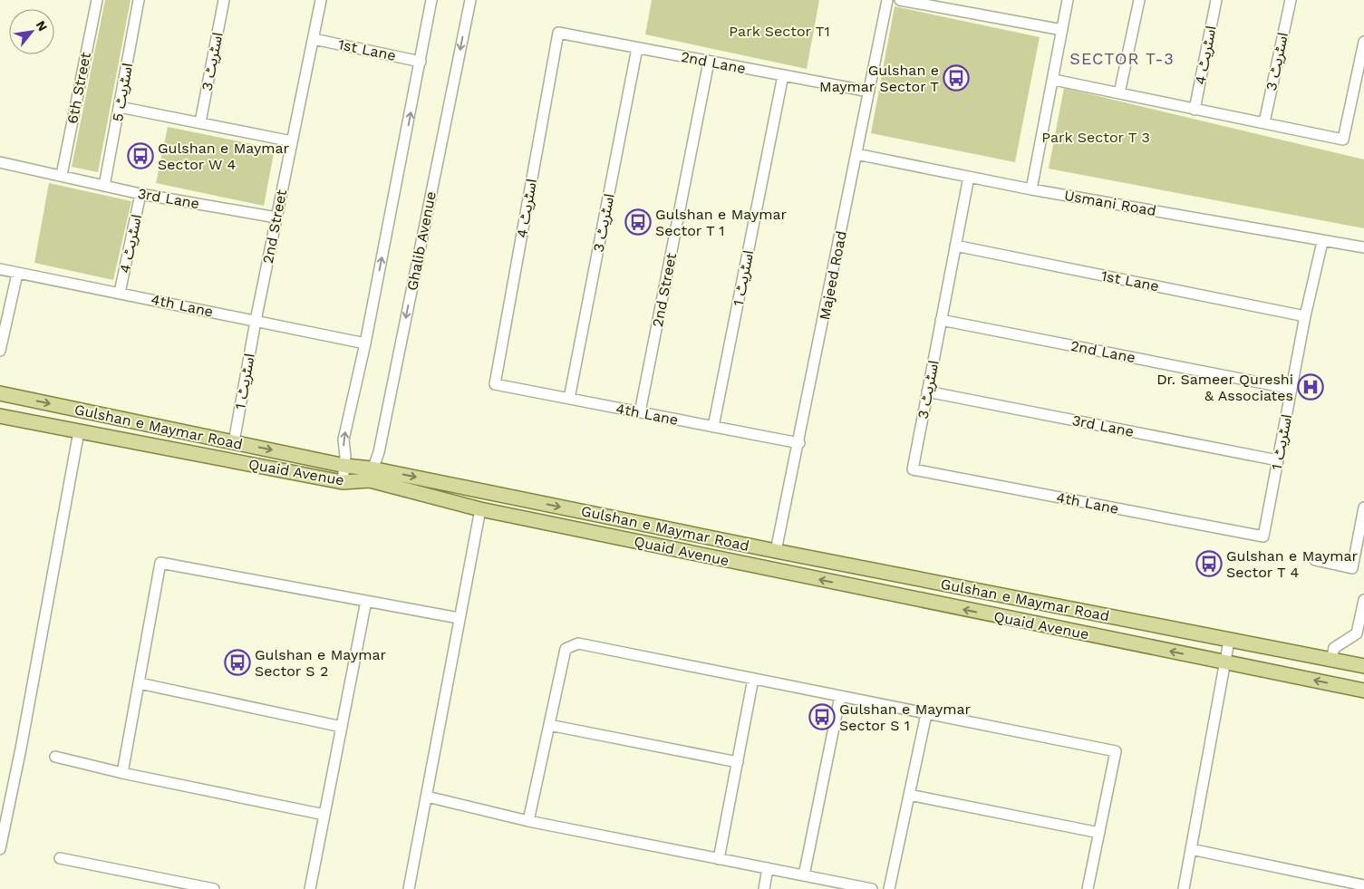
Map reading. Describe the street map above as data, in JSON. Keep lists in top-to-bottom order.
{
  "streets": {
    "main road": ["Gulshan e Maymar Road", "Quaid Avenue"],
    "street": [
      "1st Lane",
      "اسٹریٹ 4",
      "اسٹریٹ 3",
      "2nd Lane",
      "6th Street",
      "اسٹریٹ 5",
      "3rd Lane",
      "Usmani Road",
      "2nd Street",
      "Ghalib Avenue",
      "Majeed Road",
      "اسٹریٹ 1",
      "4th Lane"
    ]
  },
  "crossings": [
    ["1st Lane", "اسٹریٹ 3"],
    ["1st Lane", "2nd Street"],
    ["1st Lane", "اسٹریٹ 1"],
    ["اسٹریٹ 4", "2nd Lane"],
    ["اسٹریٹ 4", "3rd Lane"],
    ["اسٹریٹ 4", "4th Lane"],
    ["اسٹریٹ 3", "2nd Lane"],
    ["اسٹریٹ 3", "3rd Lane"],
    ["اسٹریٹ 3", "Usmani Road"],
    ["اسٹریٹ 3", "4th Lane"],
    ["2nd Lane", "2nd Street"],
    ["2nd Lane", "Majeed Road"],
    ["2nd Lane", "اسٹریٹ 1"],
    ["6th Street", "3rd Lane"],
    ["اسٹریٹ 5", "3rd Lane"],
    ["3rd Lane", "2nd Street"],
    ["3rd Lane", "اسٹریٹ 1"],
    ["Usmani Road", "Majeed Road"],
    ["Usmani Road", "اسٹریٹ 1"],
    ["2nd Street", "اسٹریٹ 1"],
    ["2nd Street", "4th Lane"],
    ["Ghalib Avenue", "Gulshan e Maymar Road"],
    ["Ghalib Avenue", "Quaid Avenue"],
    ["Majeed Road", "4th Lane"],
    ["Majeed Road", "Gulshan e Maymar Road"],
    ["اسٹریٹ 1", "4th Lane"],
    ["اسٹریٹ 1", "Gulshan e Maymar Road"],
    ["Gulshan e Maymar Road", "Quaid Avenue"]
  ],
  "one_way": ["Gulshan e Maymar Road", "Quaid Avenue"],
  "districts": ["SECTOR T-3"],
  "parks": ["Park Sector T1", "Park Sector T 3"],
  "places": {
    "bus stop": [
      "Gulshan e Maymar Sector T",
      "Gulshan e Maymar Sector W 4",
      "Gulshan e Maymar Sector T 1",
      "Gulshan e Maymar Sector T 4",
      "Gulshan e Maymar Sector S 2",
      "Gulshan e Maymar Sector S 1"
    ],
    "hospital": ["Dr. Sameer Qureshi & Associates"]
  },
  "north": "top right"
}
